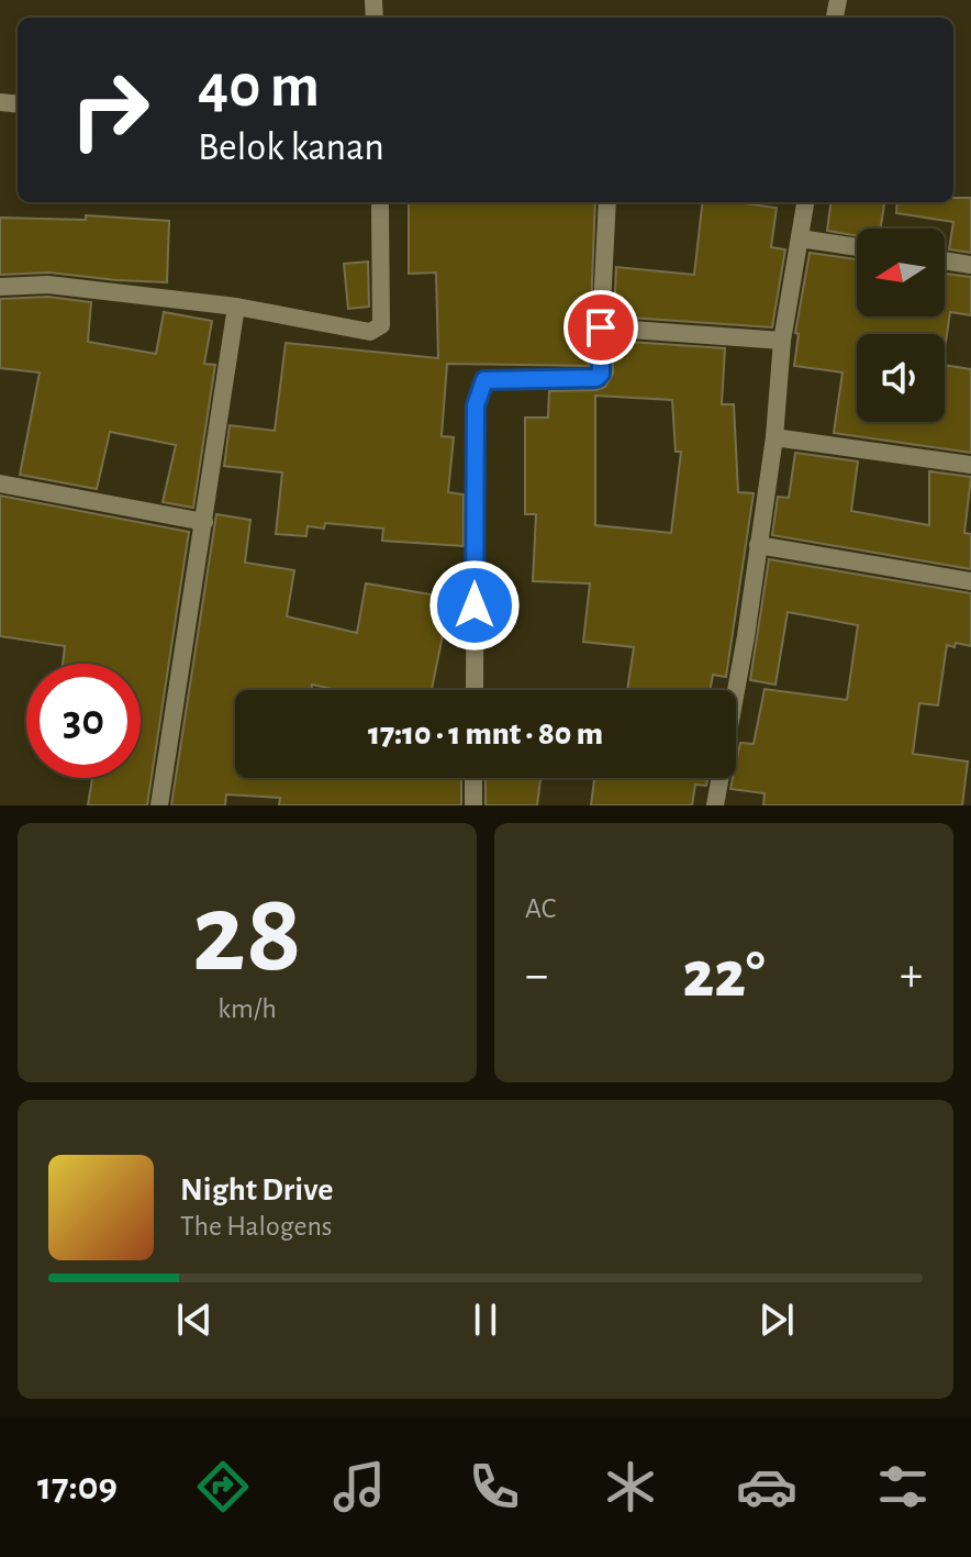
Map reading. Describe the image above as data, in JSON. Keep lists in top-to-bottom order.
{
  "north": "left",
  "page": {
    "turn": ["40 m", "Belok kanan"],
    "limit": "30",
    "trip": "17:10 · 1 mnt · 80 m",
    "tile": [
      ["28", "km/h"],
      "AC"
    ],
    "heat": ["−", "22°", "+"],
    "song": ["Night Drive", "The Halogens"],
    "tabs": "17:09"
  }
}
